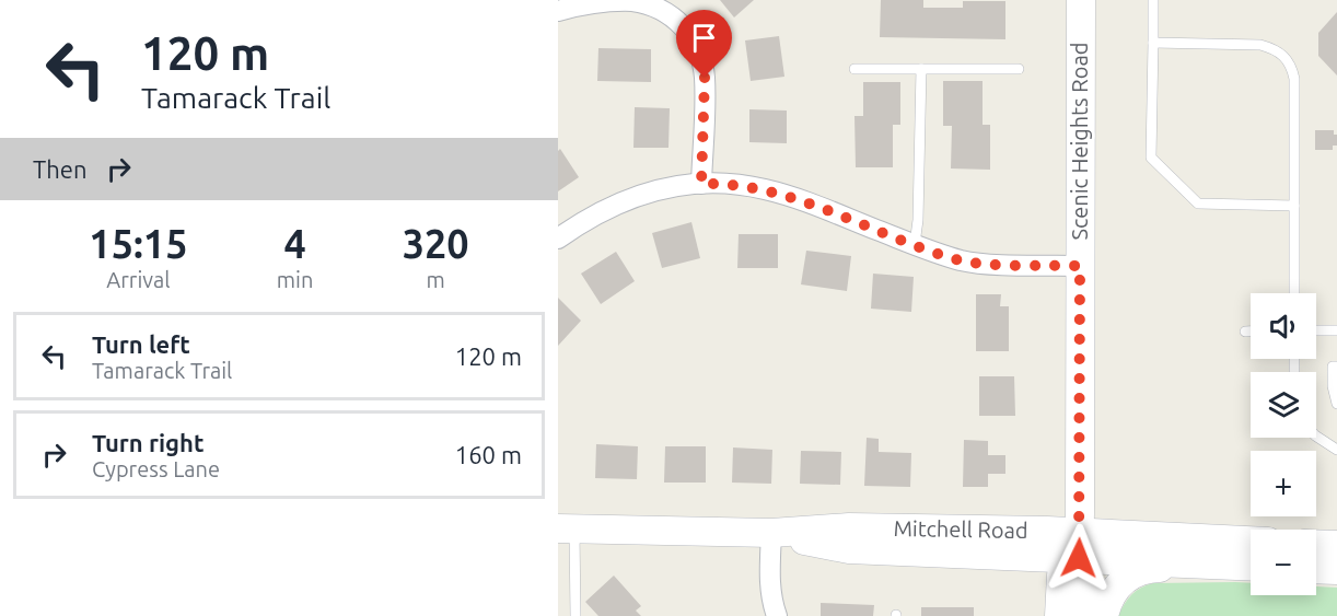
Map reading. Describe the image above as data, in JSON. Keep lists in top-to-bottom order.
{
  "streets": {
    "main road": ["Scenic Heights Road", "Mitchell Road"]
  },
  "crossings": [
    ["Scenic Heights Road", "Mitchell Road"]
  ],
  "page": {
    "turn": ["120 m", "Tamarack Trail"],
    "then": "Then",
    "eta": [
      "15:15",
      "Arrival",
      "4",
      "min",
      "320",
      "m"
    ],
    "map_buttons": ["+", "−"],
    "list": [
      {
        "name": "Turn left",
        "note": "Tamarack Trail",
        "value": "120 m"
      },
      {
        "name": "Turn right",
        "note": "Cypress Lane",
        "value": "160 m"
      }
    ]
  }
}
